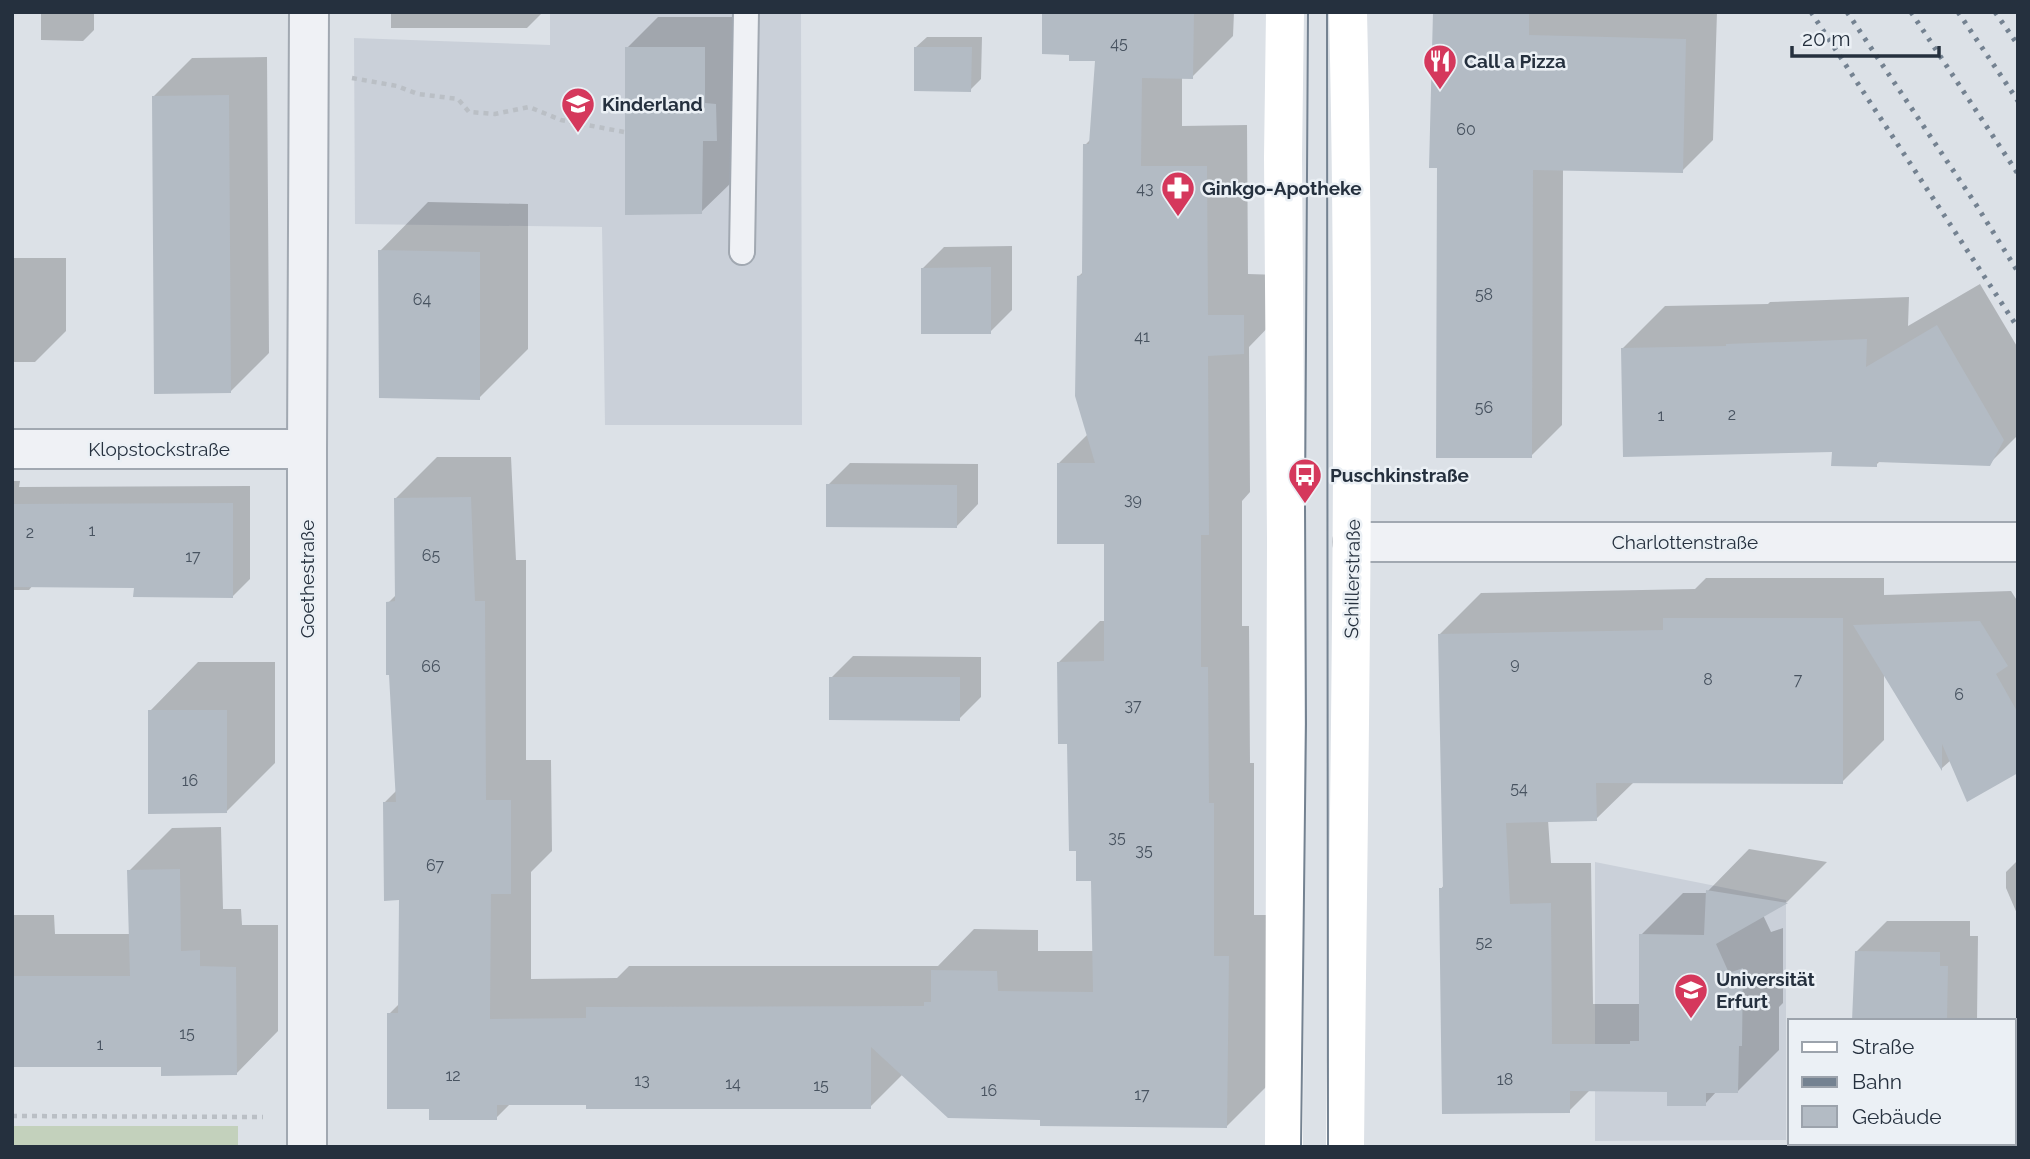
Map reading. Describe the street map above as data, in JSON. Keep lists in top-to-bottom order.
{
  "streets": {
    "main road": ["Schillerstraße"],
    "street": ["Klopstockstraße", "Charlottenstraße", "Goethestraße"]
  },
  "crossings": [
    ["Klopstockstraße", "Goethestraße"],
    ["Charlottenstraße", "Schillerstraße"]
  ],
  "places": {
    "restaurant": ["Call a Pizza"],
    "school or university": ["Kinderland", "Universität Erfurt"],
    "pharmacy": ["Ginkgo-Apotheke"],
    "bus stop": ["Puschkinstraße"]
  },
  "house_numbers": [
    "45",
    "60",
    "43",
    "58",
    "64",
    "41",
    "56",
    "2",
    "1",
    "39",
    "1",
    "2",
    "65",
    "17",
    "9",
    "66",
    "8",
    "7",
    "6",
    "37",
    "16",
    "54",
    "35",
    "35",
    "67",
    "52",
    "15",
    "1",
    "12",
    "18",
    "13",
    "14",
    "15",
    "16",
    "17"
  ],
  "legend": ["Straße", "Bahn", "Gebäude"],
  "scale_bar": "20 m"
}
